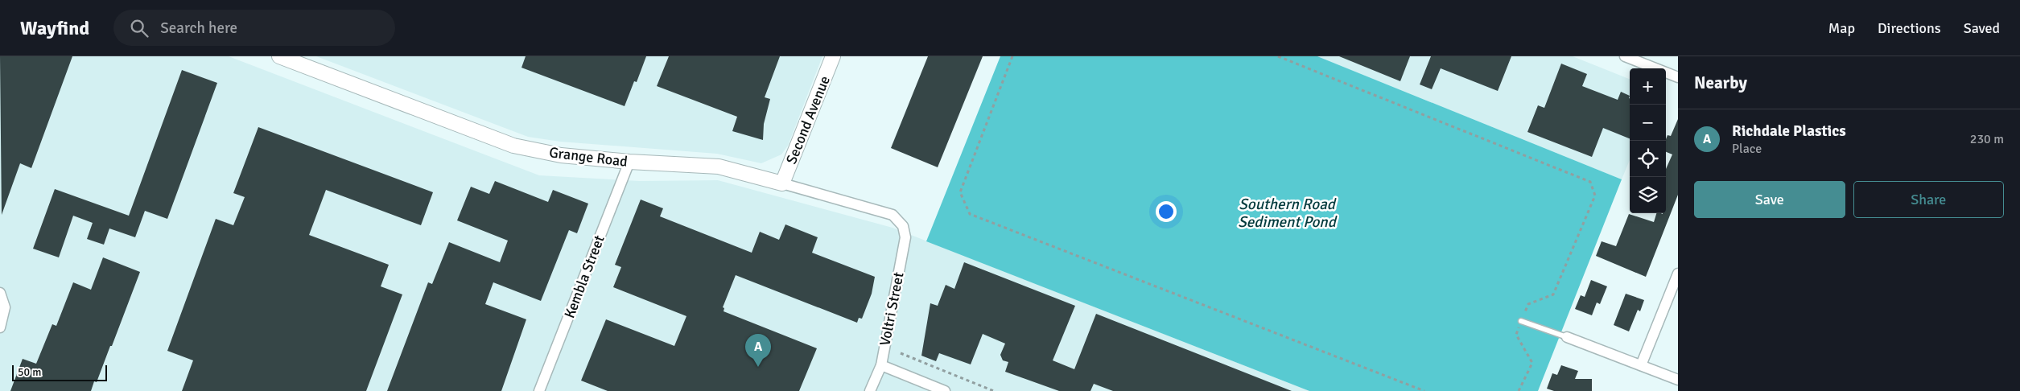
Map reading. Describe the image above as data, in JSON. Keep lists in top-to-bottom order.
{
  "streets": {
    "main road": ["Second Avenue", "Grange Road"],
    "street": ["Kembla Street", "Voltri Street"]
  },
  "crossings": [
    ["Second Avenue", "Grange Road"],
    ["Grange Road", "Kembla Street"],
    ["Grange Road", "Voltri Street"]
  ],
  "water": ["Southern Road Sediment Pond"],
  "scale_bar": "50 m",
  "page": {
    "header": "Wayfind",
    "search": "Search here",
    "nav": ["Map", "Directions", "Saved"],
    "heading": "Nearby",
    "map_buttons": ["+", "−"],
    "list": [
      {
        "mark": "A",
        "name": "Richdale Plastics",
        "note": "Place",
        "value": "230 m"
      }
    ],
    "buttons": ["Save", "Share"],
    "pins": "A",
    "scale": "50 m"
  }
}
